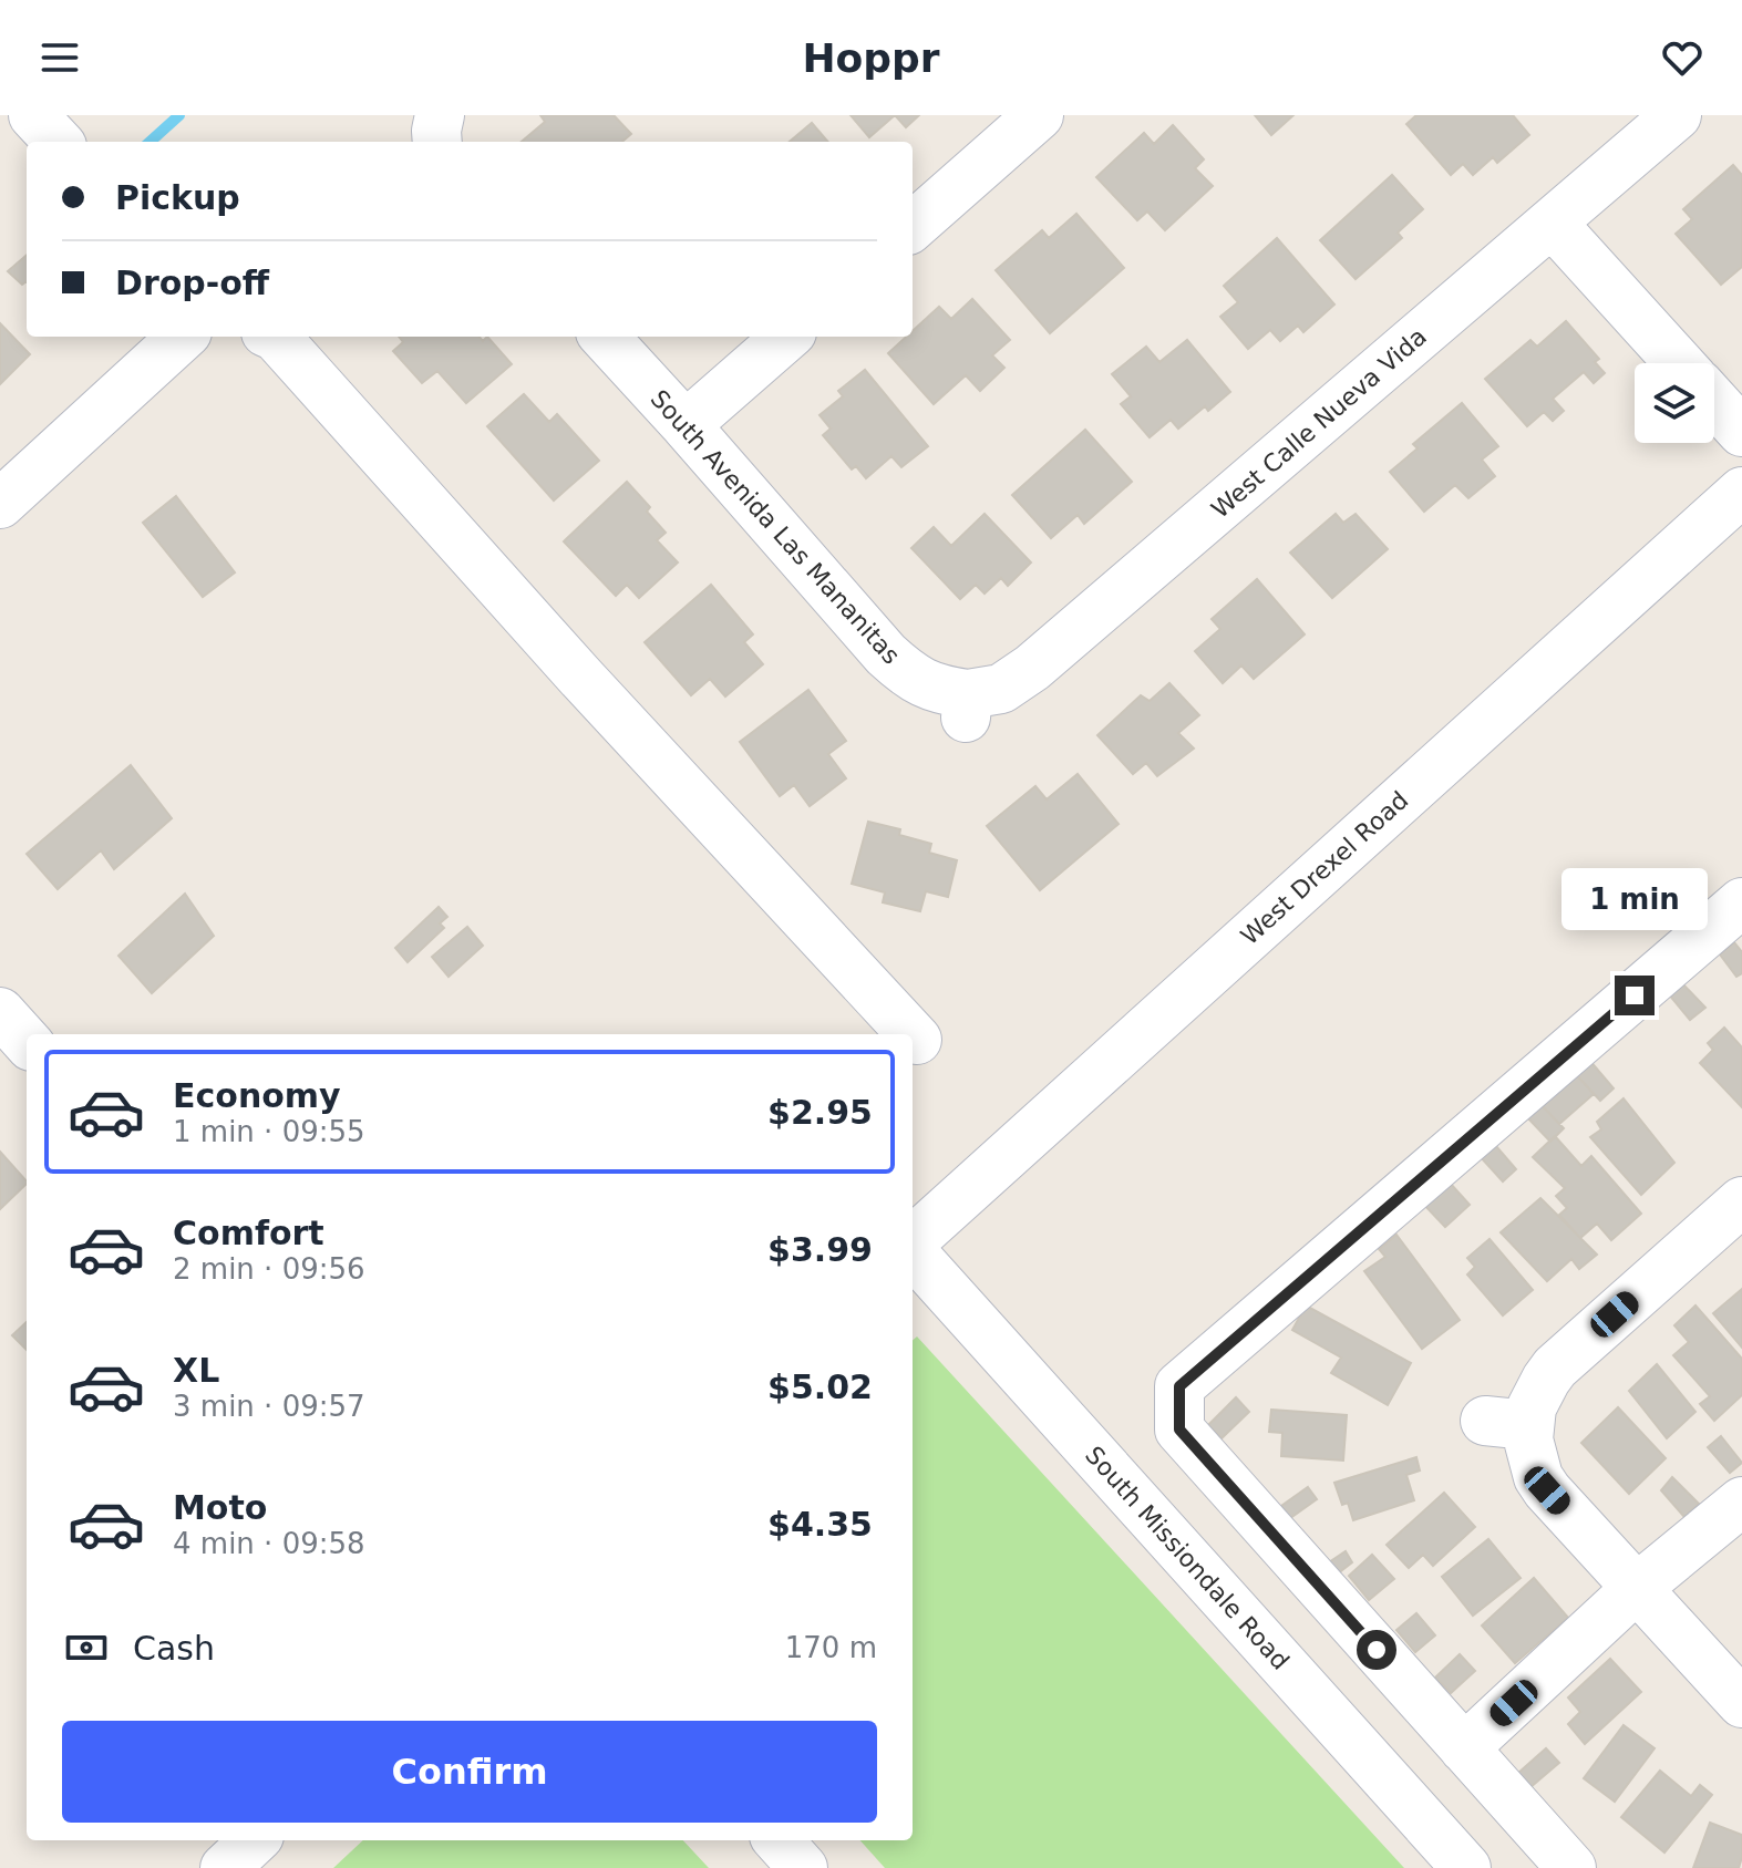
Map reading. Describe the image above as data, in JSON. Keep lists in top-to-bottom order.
{
  "streets": {
    "street": [
      "West Calle Nueva Vida",
      "South Avenida Las Mananitas",
      "West Drexel Road",
      "South Missiondale Road"
    ]
  },
  "crossings": [
    ["West Calle Nueva Vida", "South Avenida Las Mananitas"]
  ],
  "page": {
    "header": "Hoppr",
    "banner": ["Pickup", "Drop-off"],
    "bubble": "1 min",
    "list": [
      {
        "name": "Economy",
        "note": "1 min · 09:55",
        "value": "$2.95"
      },
      {
        "name": "Comfort",
        "note": "2 min · 09:56",
        "value": "$3.99"
      },
      {
        "name": "XL",
        "note": "3 min · 09:57",
        "value": "$5.02"
      },
      {
        "name": "Moto",
        "note": "4 min · 09:58",
        "value": "$4.35"
      }
    ],
    "pay": ["Cash", "170 m"],
    "buttons": "Confirm"
  }
}
